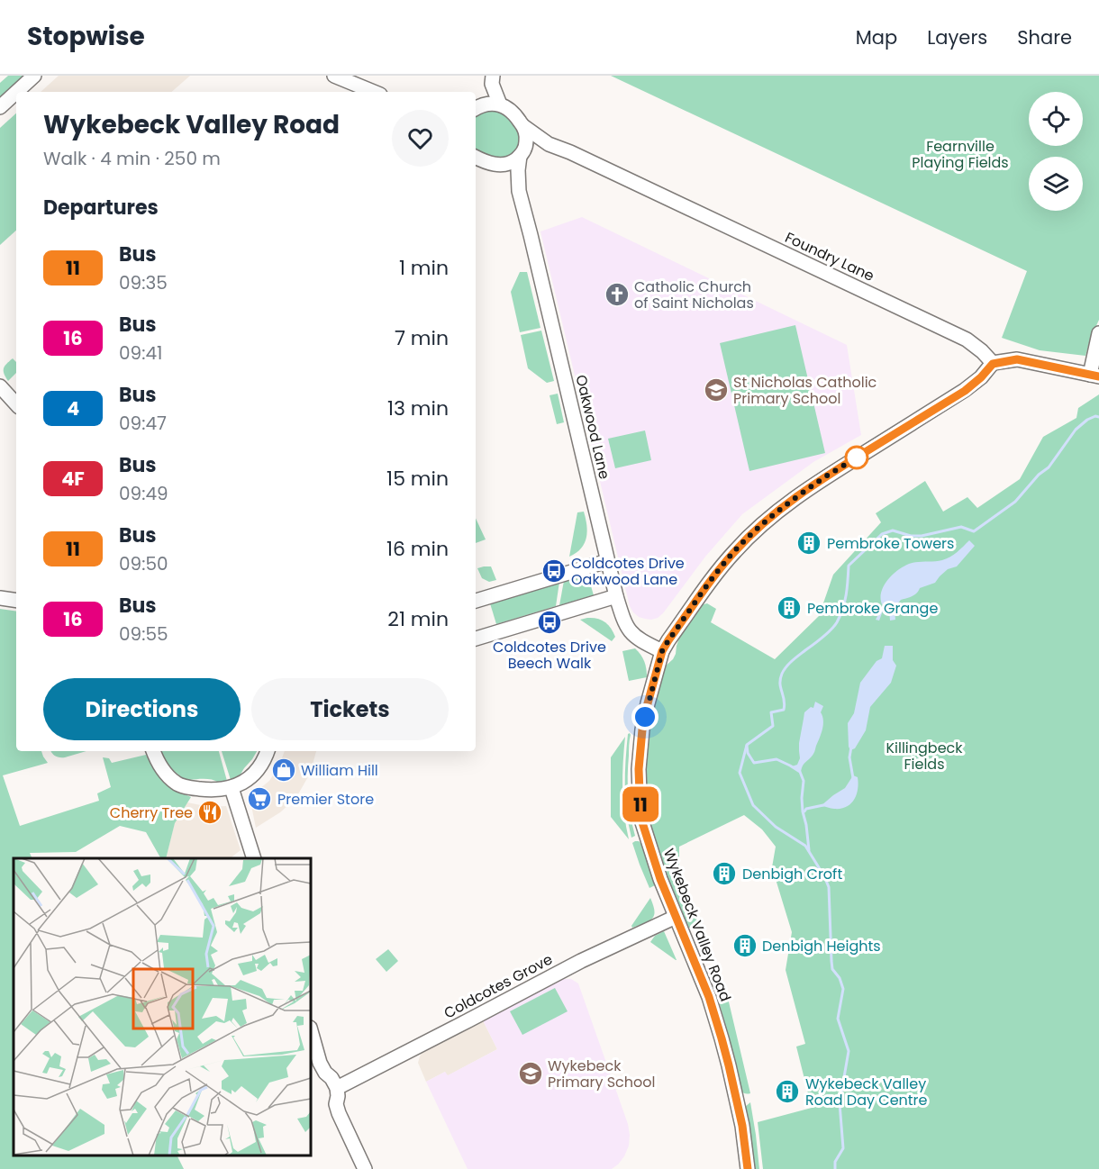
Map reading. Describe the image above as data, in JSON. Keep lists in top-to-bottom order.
{
  "streets": {
    "street": [
      "Foundry Lane",
      "Oakwood Lane",
      "Wykebeck Valley Road",
      "Coldcotes Grove"
    ]
  },
  "crossings": [
    ["Foundry Lane", "Oakwood Lane"],
    ["Foundry Lane", "Wykebeck Valley Road"],
    ["Oakwood Lane", "Wykebeck Valley Road"],
    ["Wykebeck Valley Road", "Coldcotes Grove"]
  ],
  "parks": ["Fearnville Playing Fields", "Killingbeck Fields"],
  "places": {
    "church": ["Catholic Church of Saint Nicholas"],
    "school or university": ["St Nicholas Catholic Primary School", "Wykebeck Primary School"],
    "building": [
      "Pembroke Towers",
      "Pembroke Grange",
      "Denbigh Croft",
      "Denbigh Heights",
      "Wykebeck Valley Road Day Centre"
    ],
    "bus stop": ["Coldcotes Drive Oakwood Lane", "Coldcotes Drive Beech Walk"],
    "shop": ["William Hill"],
    "supermarket": ["Premier Store"],
    "restaurant": ["Cherry Tree"]
  },
  "lines": ["bus line 11"],
  "page": {
    "header": "Stopwise",
    "nav": ["Map", "Layers", "Share"],
    "on_map": "11",
    "heading": [
      ["Wykebeck Valley Road", "Walk · 4 min · 250 m"],
      "Departures"
    ],
    "list": [
      {
        "mark": "11",
        "name": "Bus",
        "note": "09:35",
        "value": "1 min"
      },
      {
        "mark": "16",
        "name": "Bus",
        "note": "09:41",
        "value": "7 min"
      },
      {
        "mark": "4",
        "name": "Bus",
        "note": "09:47",
        "value": "13 min"
      },
      {
        "mark": "4F",
        "name": "Bus",
        "note": "09:49",
        "value": "15 min"
      },
      {
        "mark": "11",
        "name": "Bus",
        "note": "09:50",
        "value": "16 min"
      },
      {
        "mark": "16",
        "name": "Bus",
        "note": "09:55",
        "value": "21 min"
      }
    ],
    "buttons": ["Directions", "Tickets"]
  }
}
